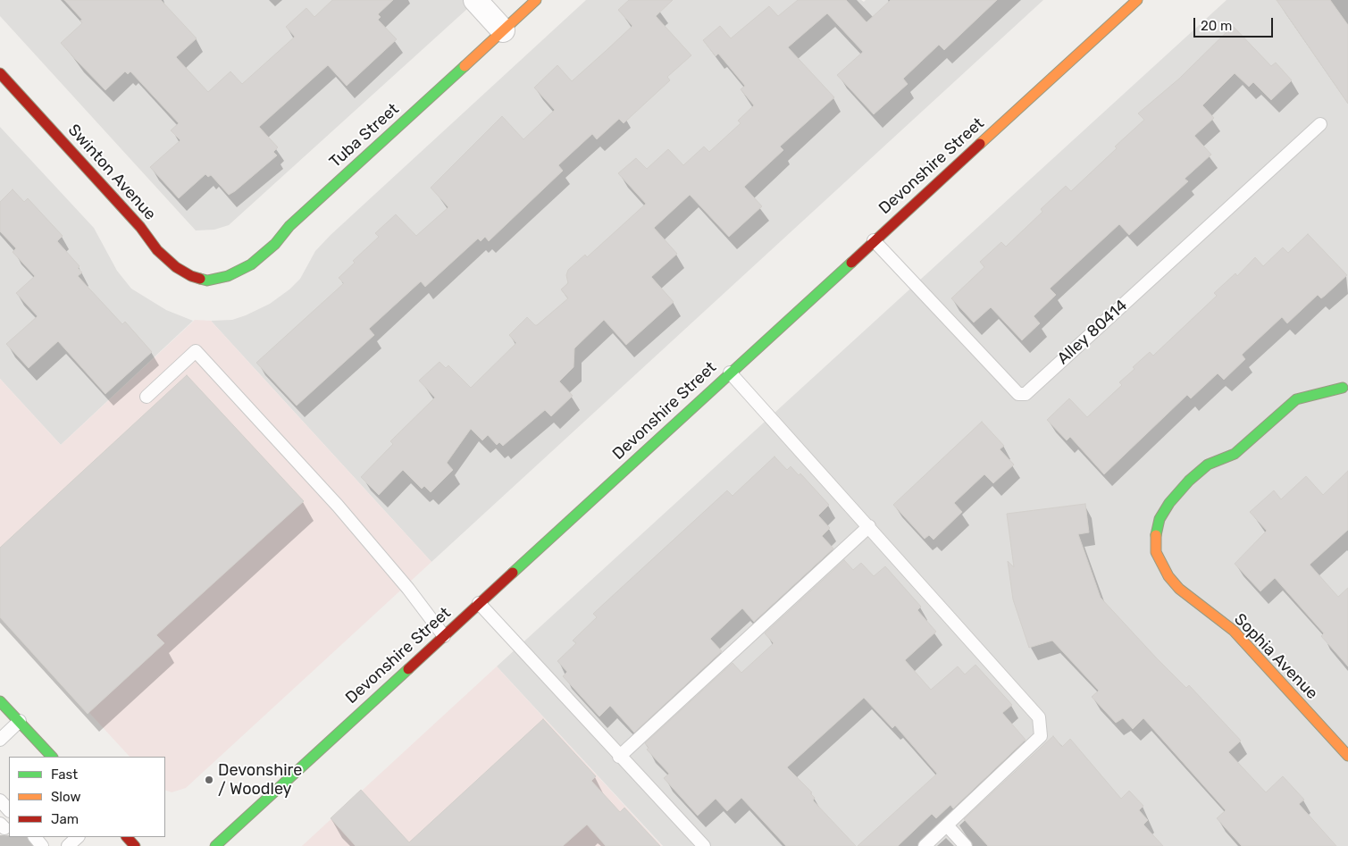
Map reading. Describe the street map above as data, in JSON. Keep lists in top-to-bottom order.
{
  "streets": {
    "main road": [
      "Tuba Street",
      "Devonshire Street",
      "Swinton Avenue",
      "Sophia Avenue"
    ],
    "lane": ["Alley 80414"]
  },
  "crossings": [
    ["Tuba Street", "Swinton Avenue"],
    ["Devonshire Street", "Alley 80414"]
  ],
  "places": ["Devonshire / Woodley"],
  "legend": ["Fast", "Slow", "Jam"],
  "scale_bar": "20 m"
}
